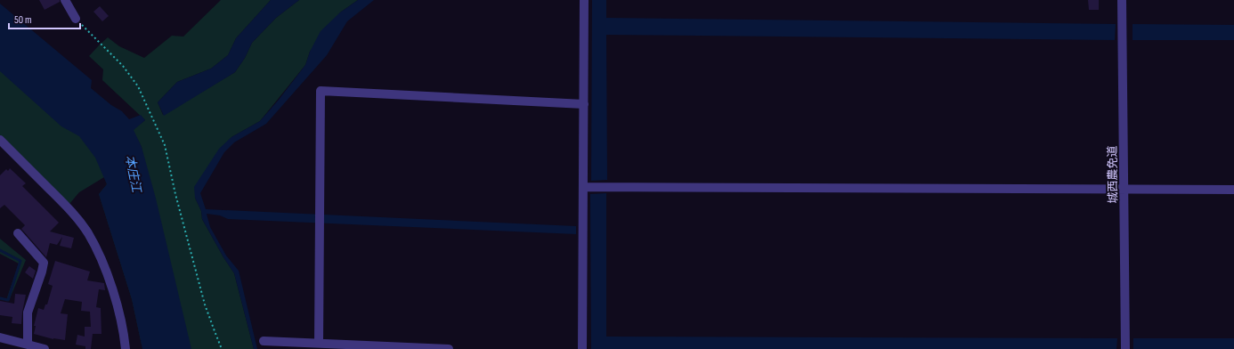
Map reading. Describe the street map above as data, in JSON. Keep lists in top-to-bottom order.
{
  "streets": {
    "street": ["城西農免道"]
  },
  "water": ["本庄江"],
  "scale_bar": "50 m"
}
